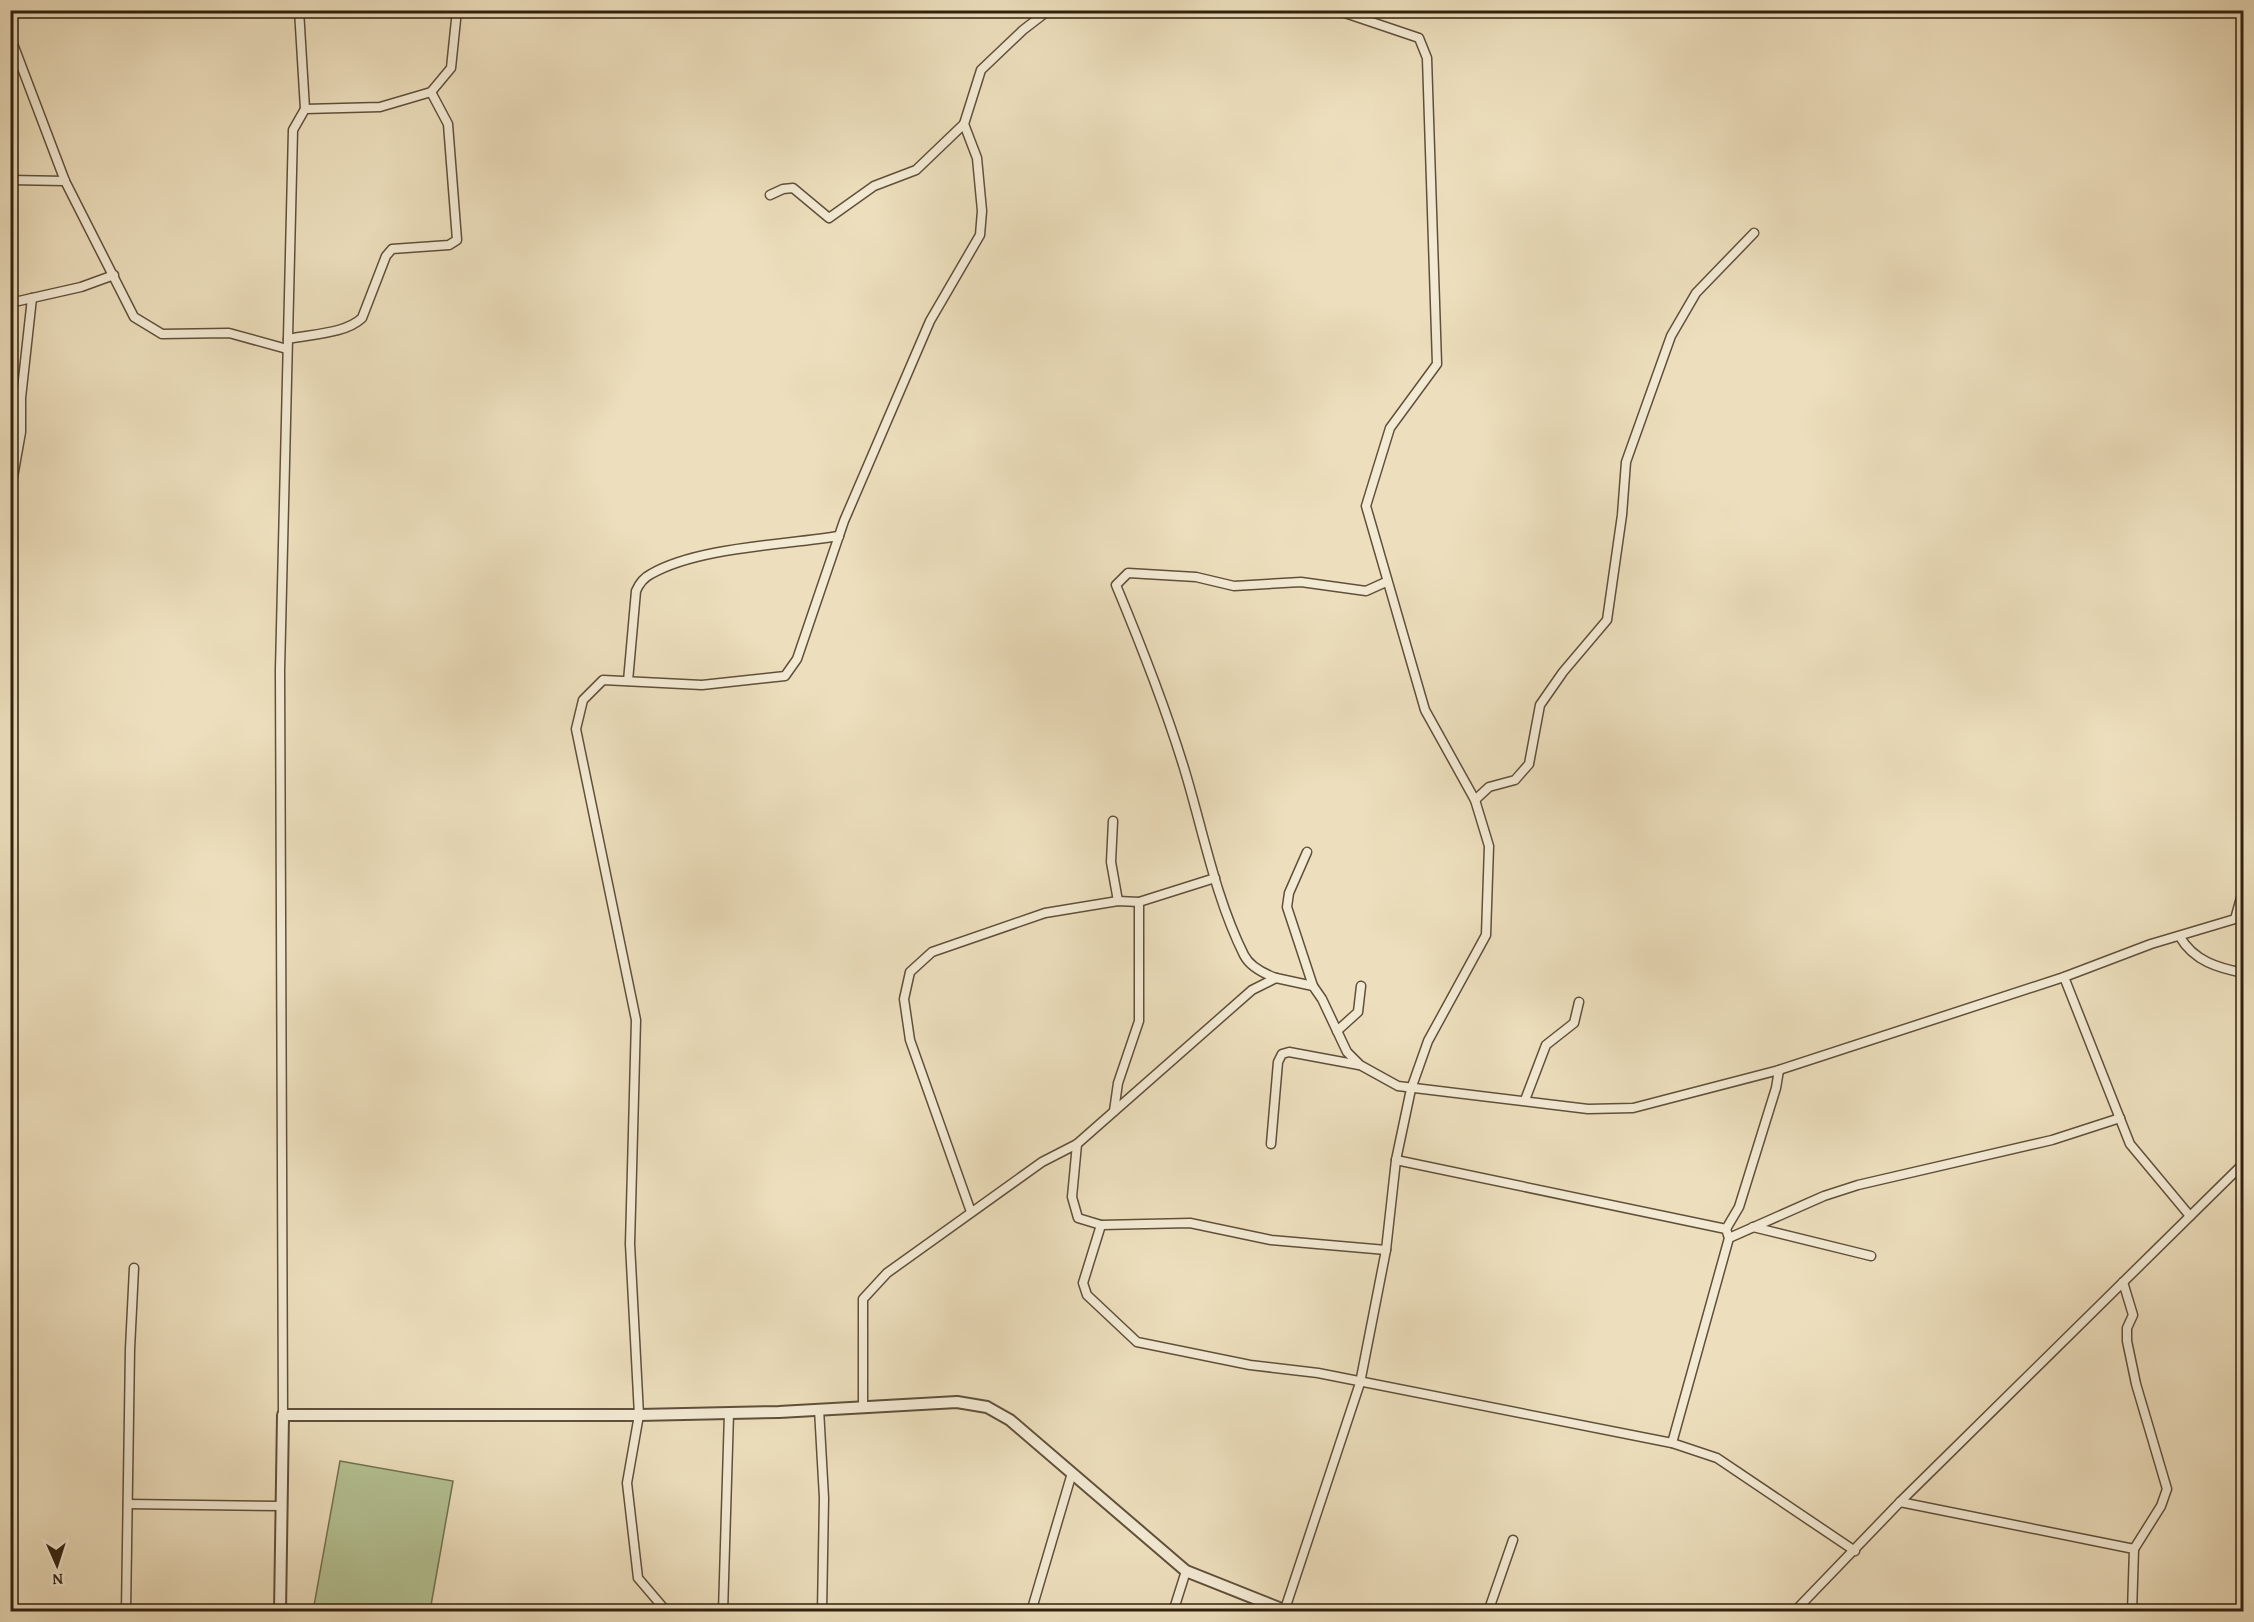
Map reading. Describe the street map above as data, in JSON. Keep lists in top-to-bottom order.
{
  "north": "bottom"
}
